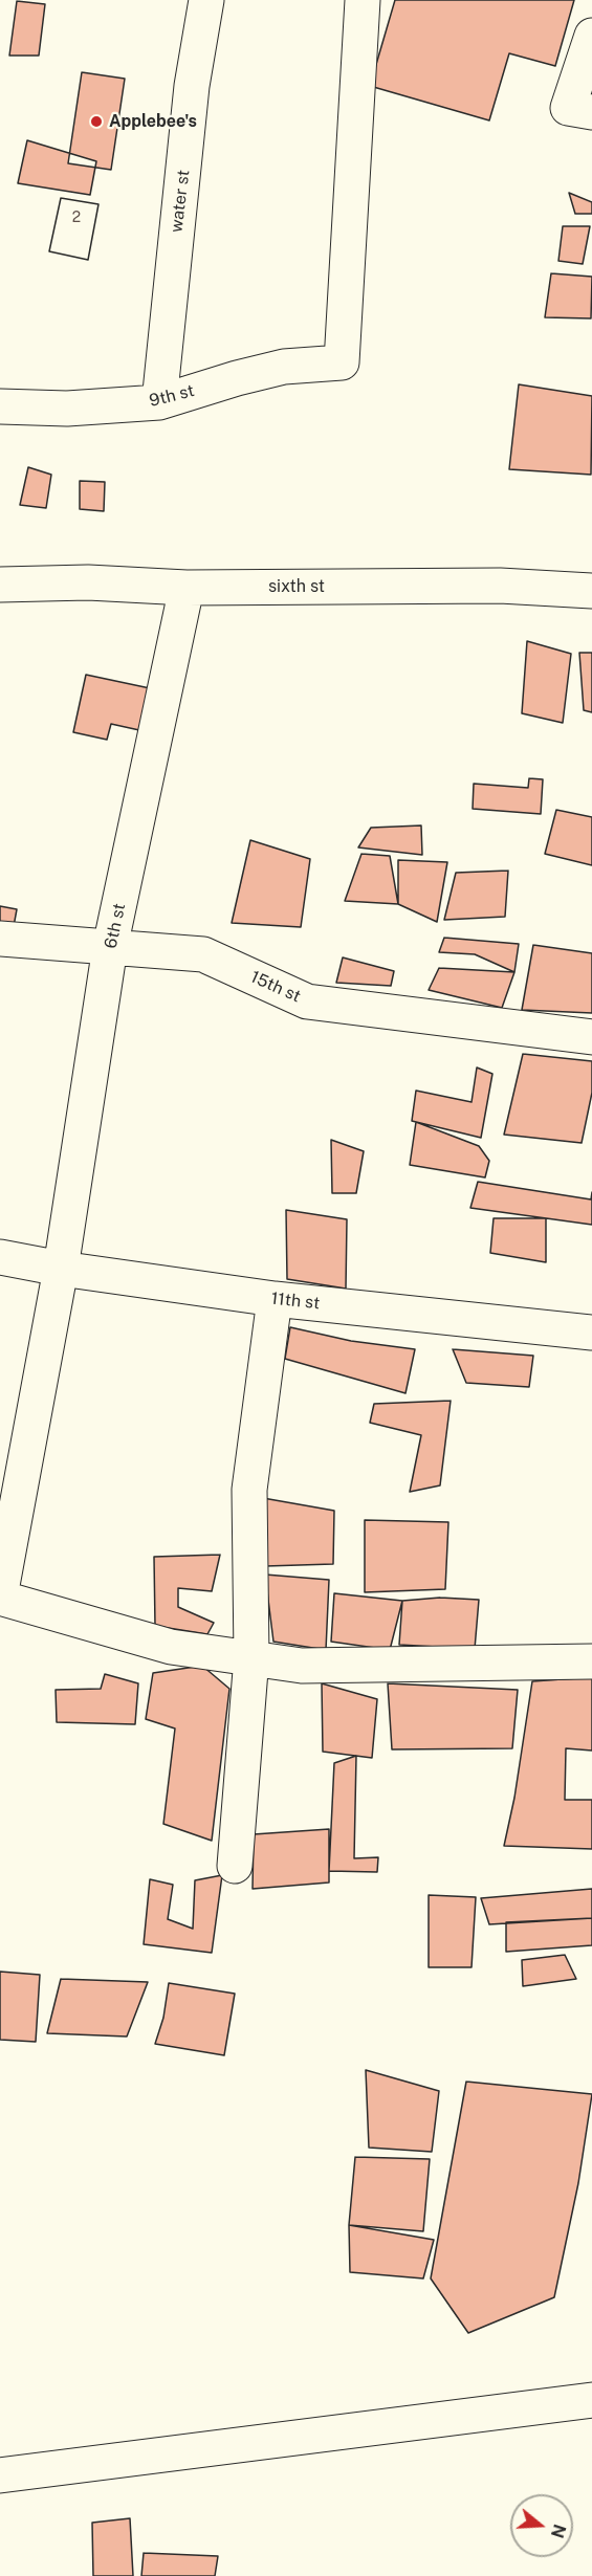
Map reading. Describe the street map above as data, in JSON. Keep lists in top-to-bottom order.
{
  "streets": {
    "street": [
      "water st",
      "9th st",
      "sixth st",
      "6th st",
      "15th st",
      "11th st"
    ]
  },
  "crossings": [
    ["water st", "9th st"],
    ["sixth st", "6th st"],
    ["6th st", "15th st"],
    ["6th st", "11th st"]
  ],
  "places": ["Applebee's"],
  "house_numbers": ["2"],
  "north": "right"
}
